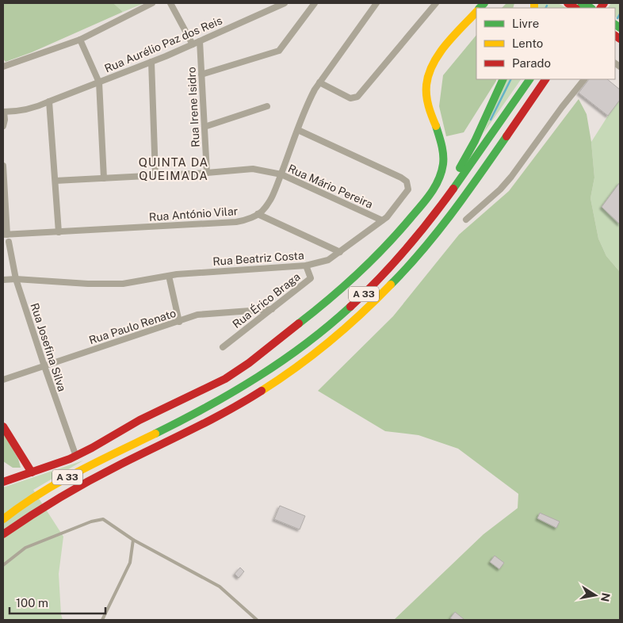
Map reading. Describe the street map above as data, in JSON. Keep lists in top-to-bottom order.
{
  "streets": {
    "main road": ["A 33"],
    "street": [
      "Rua Aurélio Paz dos Reis",
      "Rua Irene Isidro",
      "Rua Mário Pereira",
      "Rua António Vilar",
      "Rua Beatriz Costa",
      "Rua Érico Braga",
      "Rua Paulo Renato",
      "Rua Josefina Silva"
    ]
  },
  "crossings": [
    ["Rua Aurélio Paz dos Reis", "Rua Irene Isidro"],
    ["Rua Irene Isidro", "Rua Mário Pereira"],
    ["Rua Mário Pereira", "Rua António Vilar"],
    ["Rua Mário Pereira", "Rua Beatriz Costa"],
    ["Rua António Vilar", "Rua Beatriz Costa"],
    ["Rua Beatriz Costa", "Rua Érico Braga"],
    ["Rua Beatriz Costa", "Rua Josefina Silva"],
    ["Rua Érico Braga", "Rua Paulo Renato"],
    ["Rua Paulo Renato", "Rua Josefina Silva"]
  ],
  "districts": ["QUINTA DA QUEIMADA"],
  "legend": ["Livre", "Lento", "Parado"],
  "scale_bar": "100 m",
  "north": "right"
}
